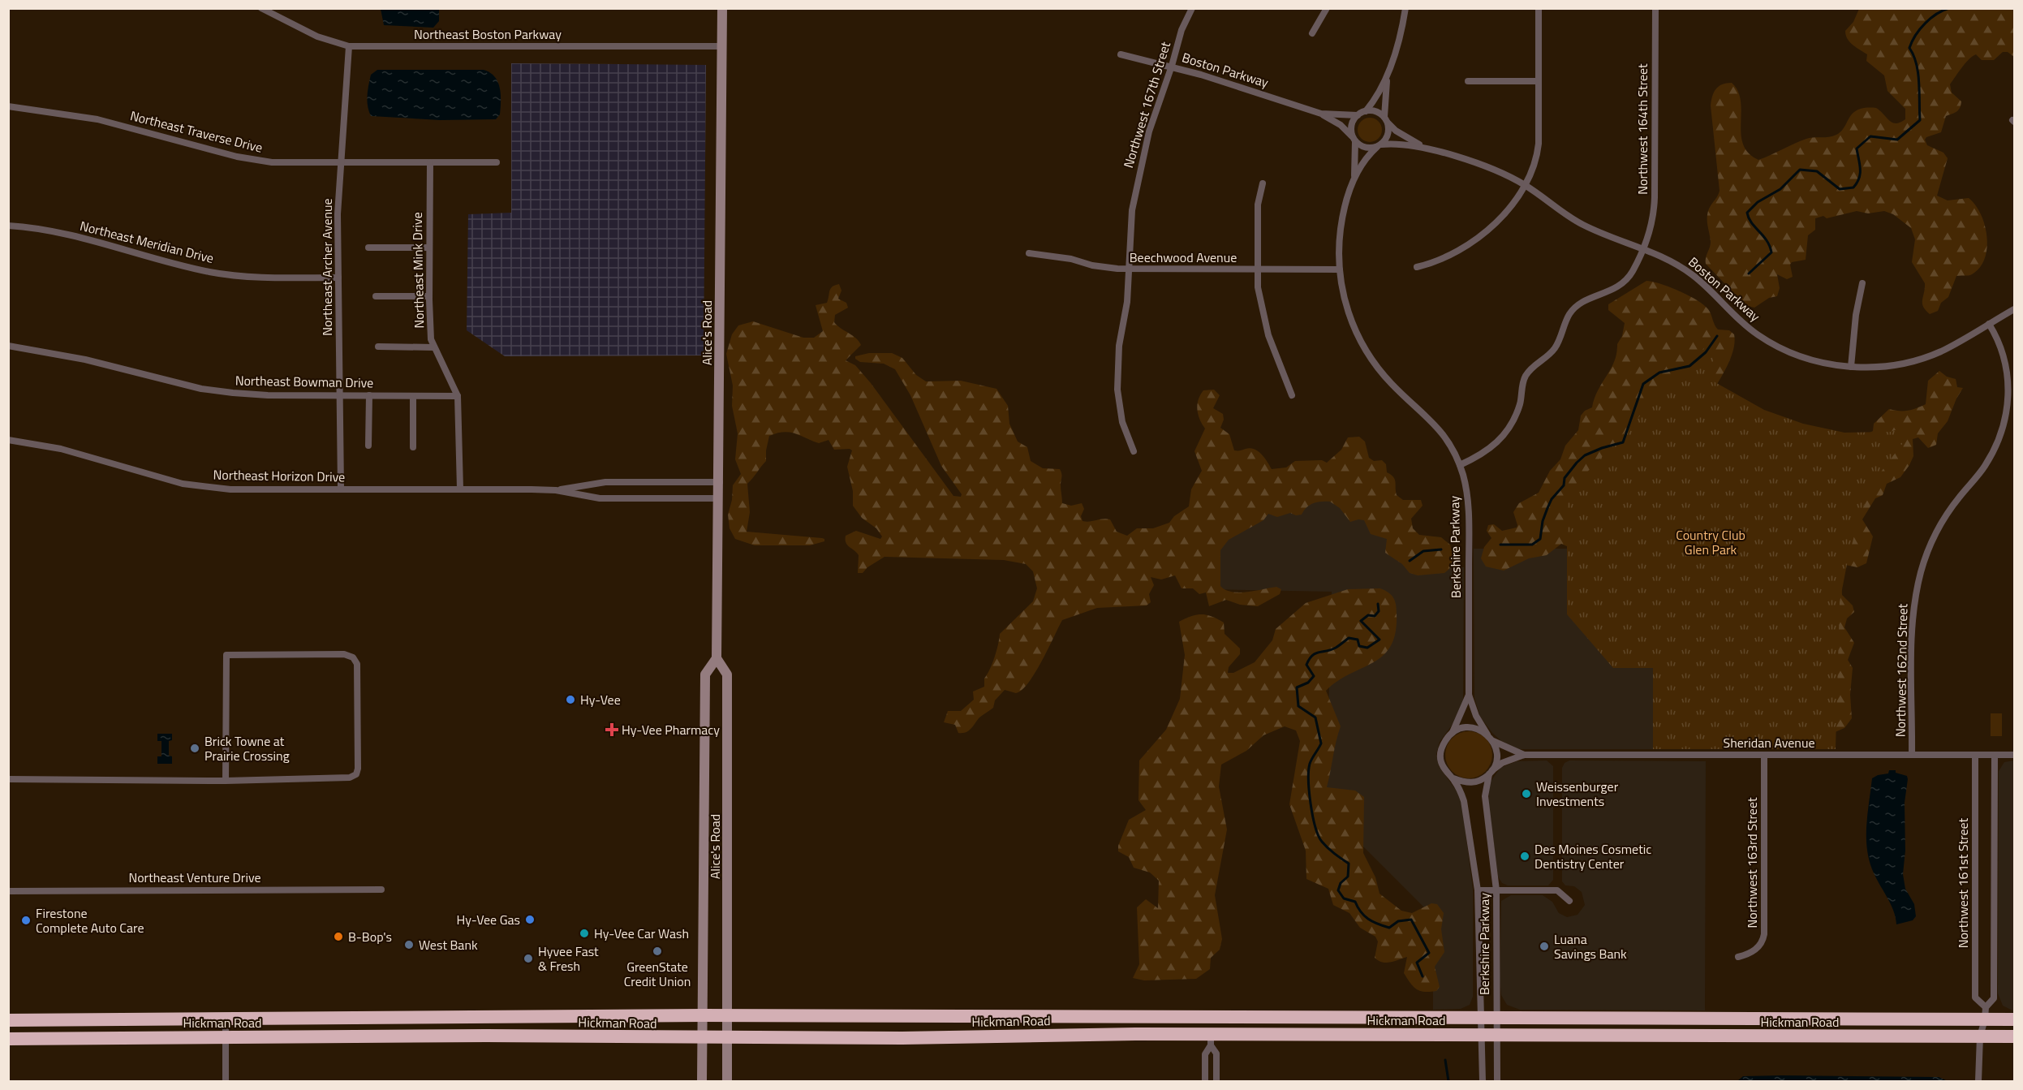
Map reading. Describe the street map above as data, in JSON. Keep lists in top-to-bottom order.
{
  "streets": {
    "highway": ["Hickman Road"],
    "main road": ["Alice's Road"],
    "street": [
      "Northeast Boston Parkway",
      "Boston Parkway",
      "Northwest 167th Street",
      "Northwest 164th Street",
      "Northeast Traverse Drive",
      "Northeast Meridian Drive",
      "Beechwood Avenue",
      "Northeast Archer Avenue",
      "Northeast Mink Drive",
      "Northeast Bowman Drive",
      "Northeast Horizon Drive",
      "Berkshire Parkway",
      "Northwest 162nd Street",
      "Sheridan Avenue",
      "Northwest 163rd Street",
      "Northeast Venture Drive",
      "Northwest 161st Street"
    ]
  },
  "crossings": [
    ["Northeast Boston Parkway", "Northeast Archer Avenue"],
    ["Northeast Boston Parkway", "Alice's Road"],
    ["Boston Parkway", "Northwest 167th Street"],
    ["Boston Parkway", "Northwest 164th Street"],
    ["Boston Parkway", "Berkshire Parkway"],
    ["Boston Parkway", "Northwest 162nd Street"],
    ["Northwest 167th Street", "Beechwood Avenue"],
    ["Northwest 164th Street", "Berkshire Parkway"],
    ["Northeast Traverse Drive", "Northeast Archer Avenue"],
    ["Northeast Traverse Drive", "Northeast Mink Drive"],
    ["Northeast Meridian Drive", "Northeast Archer Avenue"],
    ["Beechwood Avenue", "Berkshire Parkway"],
    ["Northeast Archer Avenue", "Northeast Bowman Drive"],
    ["Northeast Archer Avenue", "Northeast Horizon Drive"],
    ["Northeast Mink Drive", "Northeast Bowman Drive"],
    ["Northeast Mink Drive", "Northeast Horizon Drive"],
    ["Alice's Road", "Northeast Horizon Drive"],
    ["Alice's Road", "Hickman Road"],
    ["Berkshire Parkway", "Sheridan Avenue"],
    ["Berkshire Parkway", "Hickman Road"],
    ["Northwest 162nd Street", "Sheridan Avenue"],
    ["Sheridan Avenue", "Northwest 163rd Street"],
    ["Sheridan Avenue", "Northwest 161st Street"],
    ["Northwest 161st Street", "Hickman Road"]
  ],
  "parks": ["Country Club Glen Park"],
  "places": {
    "other": [
      "Hy-Vee",
      "Brick Towne at Prairie Crossing",
      "Weissenburger Investments",
      "Des Moines Cosmetic Dentistry Center",
      "Hy-Vee Gas",
      "Firestone Complete Auto Care",
      "Hy-Vee Car Wash",
      "B-Bop's",
      "West Bank",
      "Luana Savings Bank",
      "GreenState Credit Union",
      "Hyvee Fast & Fresh"
    ],
    "health": ["Hy-Vee Pharmacy"]
  }
}
